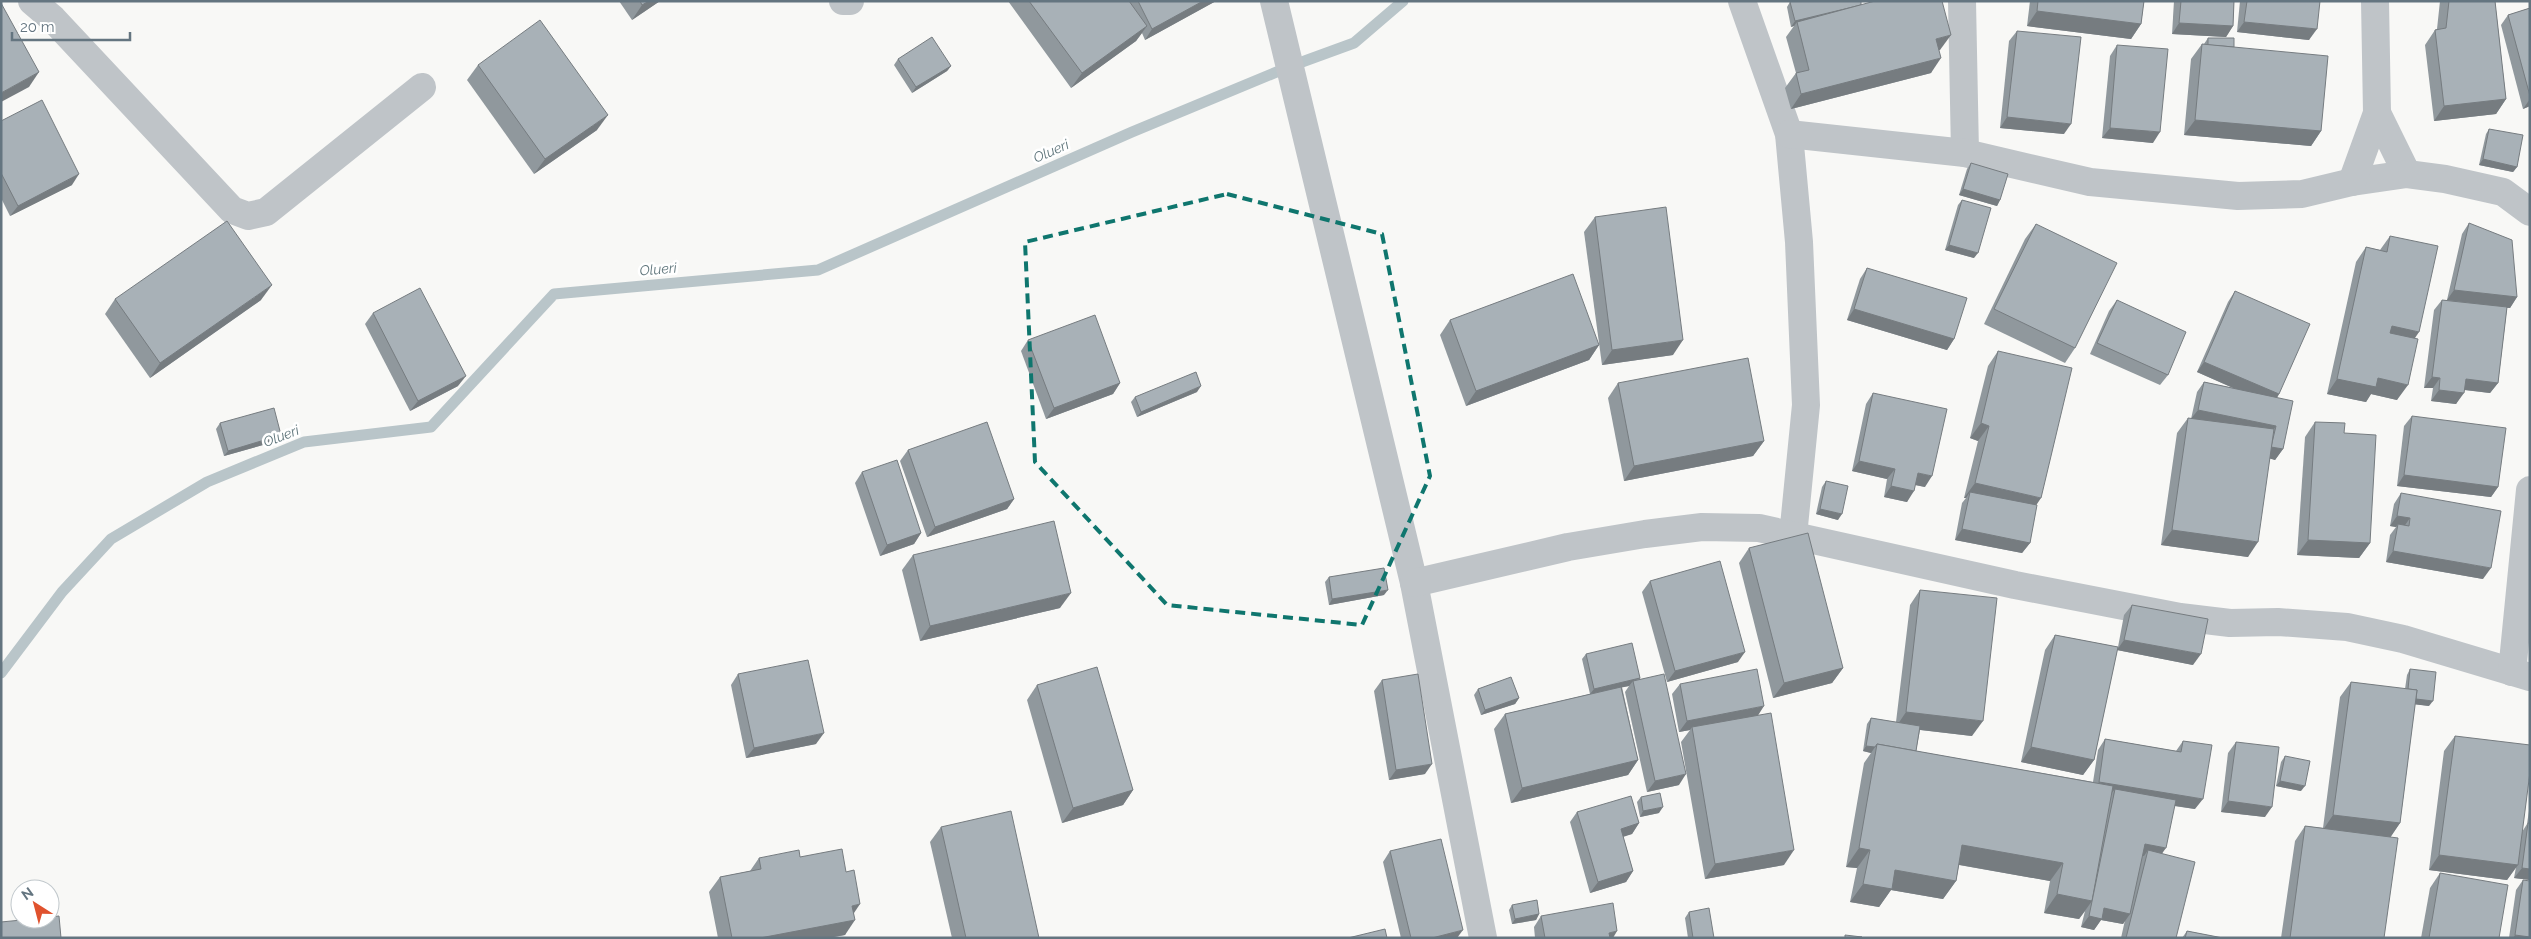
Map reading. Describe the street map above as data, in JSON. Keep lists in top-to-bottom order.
{
  "water": ["Olueri"],
  "scale_bar": "20 m",
  "north": "top left"
}
